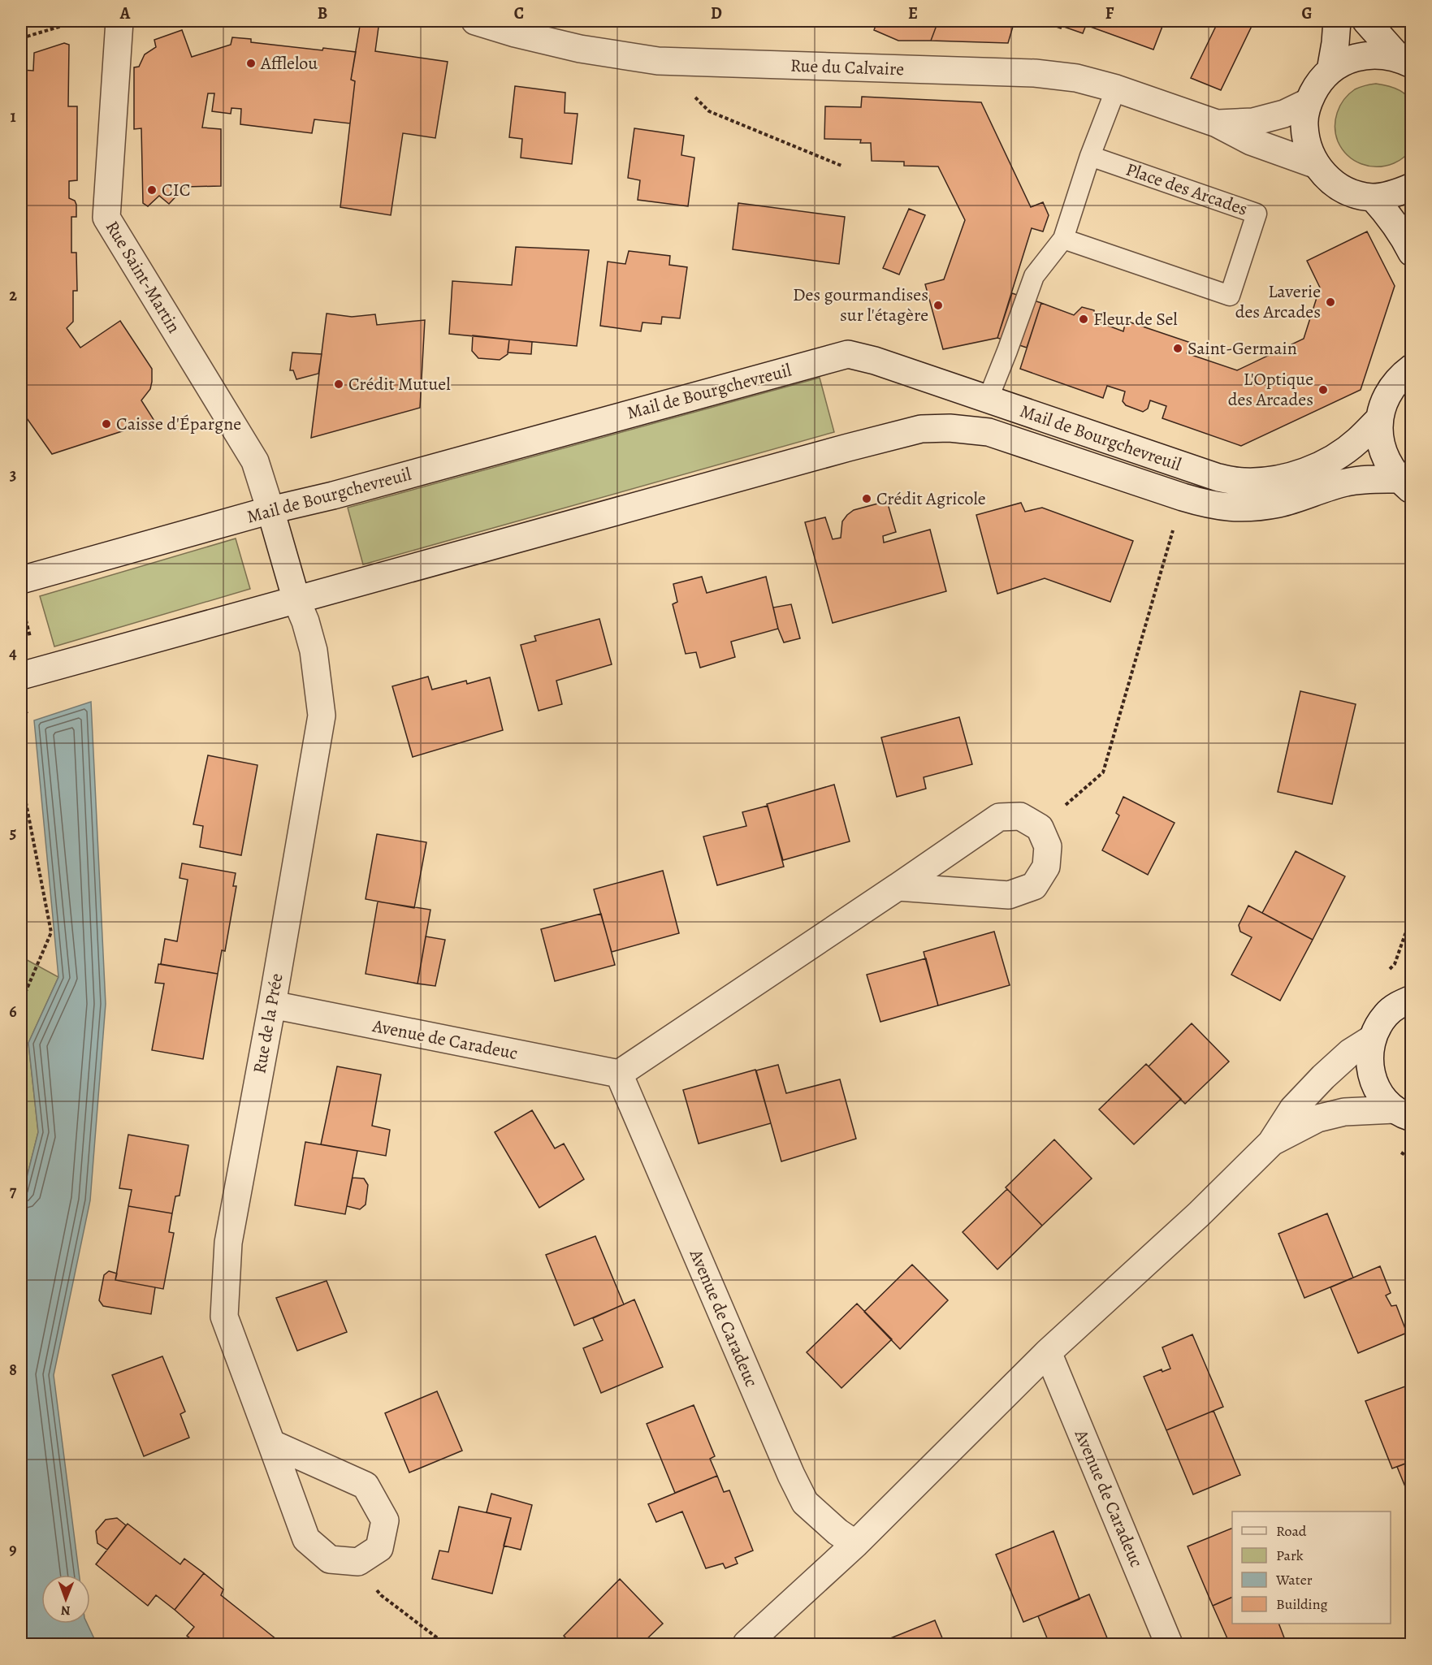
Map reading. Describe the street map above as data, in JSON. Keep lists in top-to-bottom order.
{
  "streets": {
    "street": [
      "Rue du Calvaire",
      "Rue Saint-Martin",
      "Mail de Bourgchevreuil",
      "Rue de la Prée",
      "Avenue de Caradeuc"
    ],
    "lane": ["Place des Arcades"]
  },
  "crossings": [
    ["Rue Saint-Martin", "Mail de Bourgchevreuil"],
    ["Rue Saint-Martin", "Rue de la Prée"],
    ["Mail de Bourgchevreuil", "Rue de la Prée"],
    ["Rue de la Prée", "Avenue de Caradeuc"]
  ],
  "places": [
    "Afflelou",
    "CIC",
    "Laverie des Arcades",
    "Des gourmandises sur l'étagère",
    "Fleur de Sel",
    "Saint-Germain",
    "Crédit Mutuel",
    "L'Optique des Arcades",
    "Caisse d'Épargne",
    "Crédit Agricole"
  ],
  "legend": [
    "Road",
    "Park",
    "Water",
    "Building"
  ],
  "north": "bottom",
  "grid": {
    "columns": [
      "A",
      "B",
      "C",
      "D",
      "E",
      "F",
      "G"
    ],
    "rows": [
      "1",
      "2",
      "3",
      "4",
      "5",
      "6",
      "7",
      "8",
      "9"
    ]
  }
}
